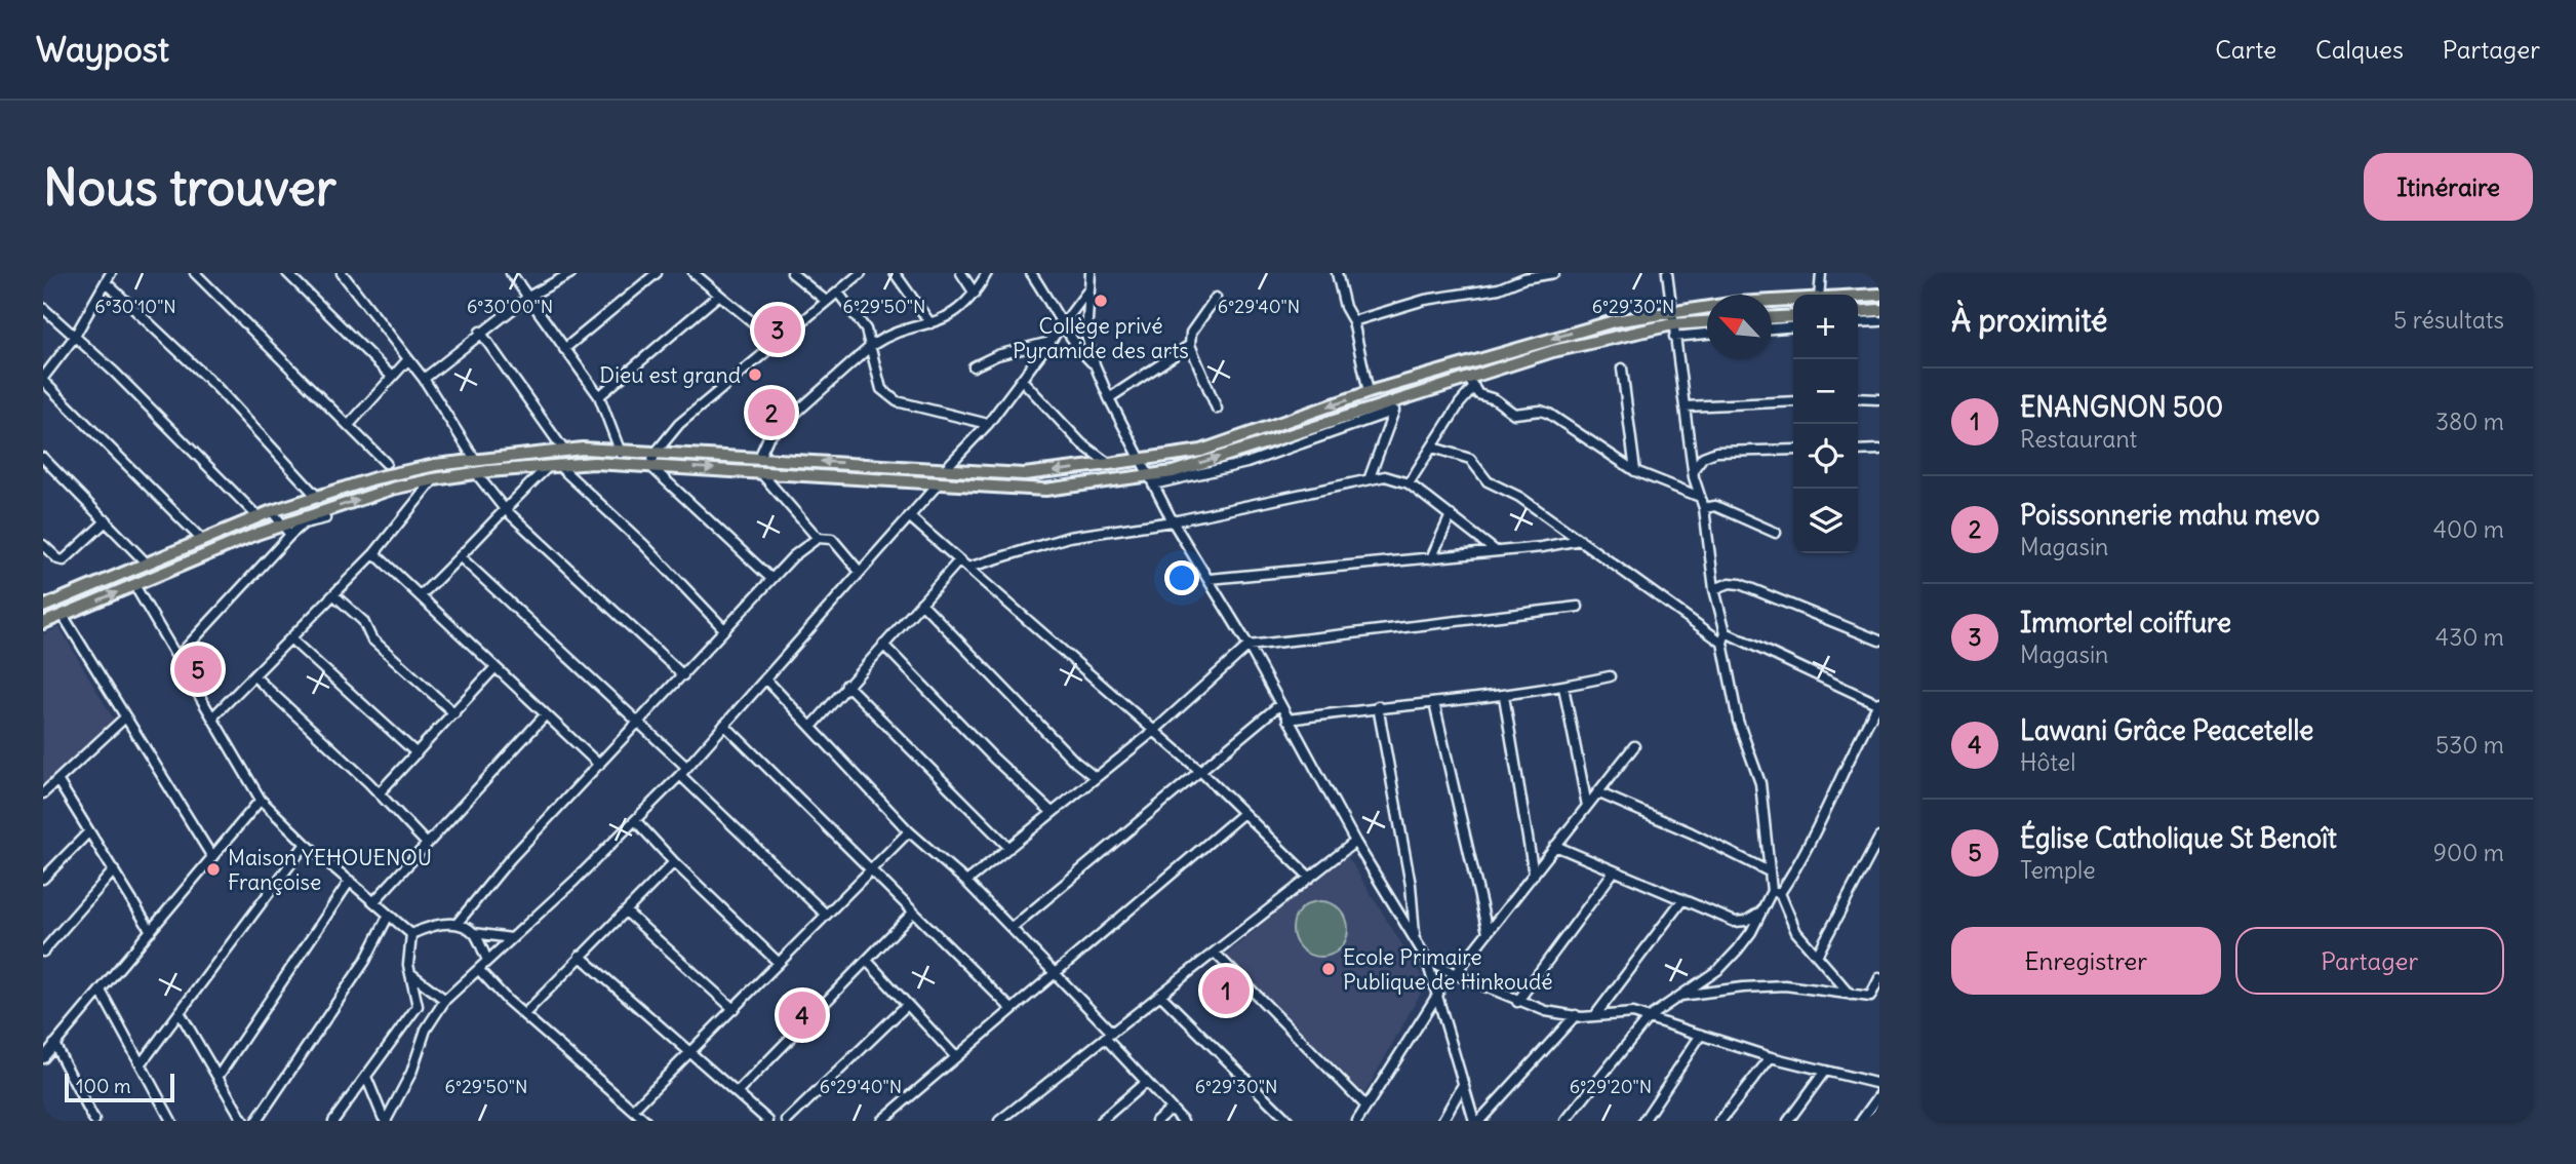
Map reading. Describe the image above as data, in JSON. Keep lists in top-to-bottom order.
{
  "places": [
    "Collège privé Pyramide des arts",
    "Dieu est grand",
    "Maison YEHOUENOU Françoise",
    "Ecole Primaire Publique de Hinkoudé"
  ],
  "scale_bar": "100 m",
  "north": "top left",
  "page": {
    "header": "Waypost",
    "nav": ["Carte", "Calques", "Partager"],
    "buttons": [
      "Itinéraire",
      ["Enregistrer", "Partager"]
    ],
    "title": "Nous trouver",
    "heading": ["À proximité", "5 résultats"],
    "map_buttons": ["+", "−"],
    "pins": [
      "3",
      "2",
      "5",
      "1",
      "4"
    ],
    "list": [
      {
        "mark": "1",
        "name": "ENANGNON 500",
        "note": "Restaurant",
        "value": "380 m"
      },
      {
        "mark": "2",
        "name": "Poissonnerie mahu mevo",
        "note": "Magasin",
        "value": "400 m"
      },
      {
        "mark": "3",
        "name": "Immortel coiffure",
        "note": "Magasin",
        "value": "430 m"
      },
      {
        "mark": "4",
        "name": "Lawani Grâce Peacetelle",
        "note": "Hôtel",
        "value": "530 m"
      },
      {
        "mark": "5",
        "name": "Église Catholique St Benoît",
        "note": "Temple",
        "value": "900 m"
      }
    ],
    "scale": "100 m"
  },
  "coordinates": [
    "6°30'10\"N",
    "6°30'00\"N",
    "6°29'50\"N",
    "6°29'40\"N",
    "6°29'30\"N",
    "6°29'20\"N"
  ]
}
